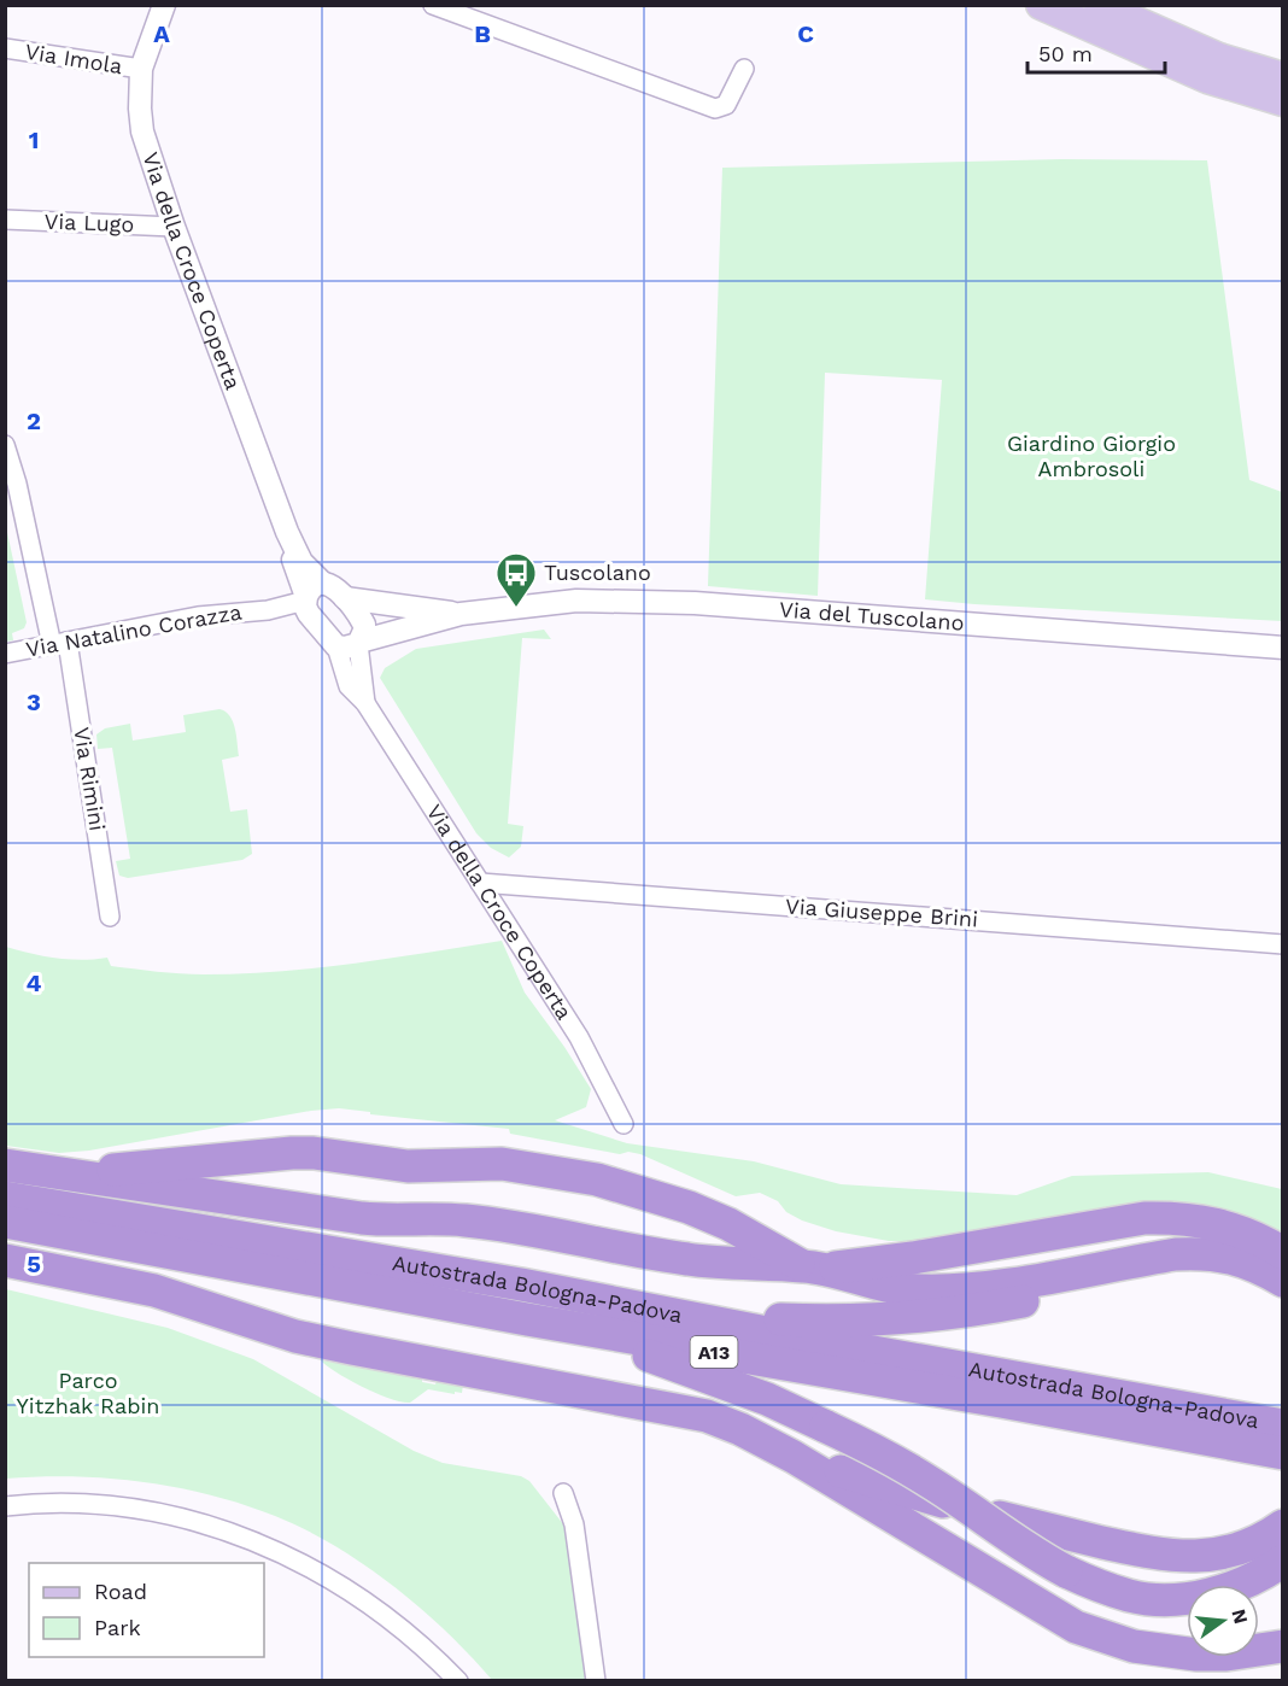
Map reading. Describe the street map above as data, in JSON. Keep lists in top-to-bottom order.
{
  "streets": {
    "highway": ["Autostrada Bologna-Padova", "A13"],
    "street": [
      "Via Imola",
      "Via Lugo",
      "Via della Croce Coperta",
      "Via del Tuscolano",
      "Via Natalino Corazza",
      "Via Rimini",
      "Via Giuseppe Brini"
    ]
  },
  "crossings": [
    ["Via Imola", "Via della Croce Coperta"],
    ["Via Lugo", "Via della Croce Coperta"],
    ["Via della Croce Coperta", "Via del Tuscolano"],
    ["Via della Croce Coperta", "Via Natalino Corazza"],
    ["Via della Croce Coperta", "Via Giuseppe Brini"],
    ["Via Natalino Corazza", "Via Rimini"]
  ],
  "parks": ["Giardino Giorgio Ambrosoli", "Parco Yitzhak Rabin"],
  "places": {
    "bus stop": ["Tuscolano"]
  },
  "legend": ["Road", "Park"],
  "scale_bar": "50 m",
  "north": "right",
  "grid": {
    "columns": ["A", "B", "C"],
    "rows": [
      "1",
      "2",
      "3",
      "4",
      "5"
    ]
  }
}
